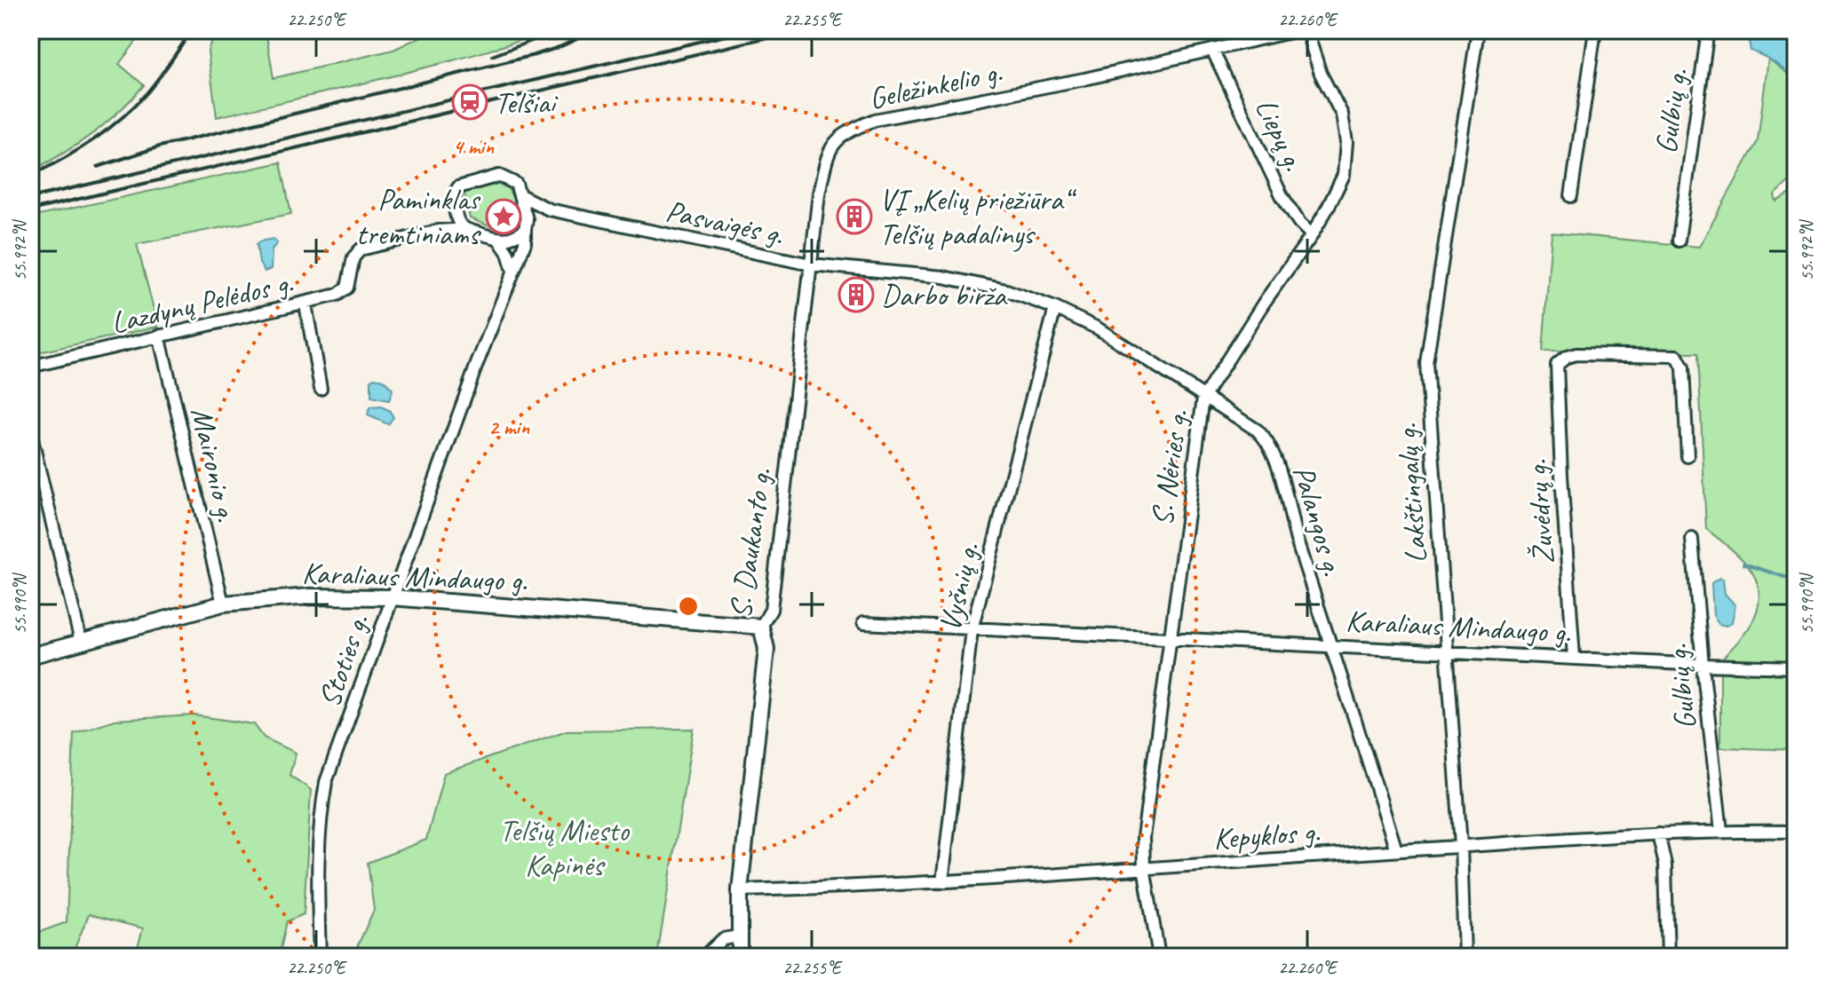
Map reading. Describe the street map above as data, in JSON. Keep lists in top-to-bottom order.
{
  "streets": {
    "main road": ["S. Daukanto g.", "Karaliaus Mindaugo g."],
    "street": [
      "Geležinkelio g.",
      "Gulbių g.",
      "Liepų g.",
      "Pasvaigės g.",
      "Lazdynų Pelėdos g.",
      "Maironio g.",
      "S. Nėries g.",
      "Lakštingalų g.",
      "Žuvėdrų g.",
      "Palangos g.",
      "Vyšnių g.",
      "Stoties g.",
      "Kepyklos g."
    ]
  },
  "crossings": [
    ["Geležinkelio g.", "Liepų g."],
    ["Geležinkelio g.", "Pasvaigės g."],
    ["Geležinkelio g.", "S. Daukanto g."],
    ["Gulbių g.", "Karaliaus Mindaugo g."],
    ["Gulbių g.", "Kepyklos g."],
    ["Liepų g.", "S. Nėries g."],
    ["Pasvaigės g.", "Lazdynų Pelėdos g."],
    ["Pasvaigės g.", "S. Nėries g."],
    ["Pasvaigės g.", "Palangos g."],
    ["Pasvaigės g.", "S. Daukanto g."],
    ["Pasvaigės g.", "Vyšnių g."],
    ["Pasvaigės g.", "Stoties g."],
    ["Lazdynų Pelėdos g.", "Maironio g."],
    ["Lazdynų Pelėdos g.", "Stoties g."],
    ["Maironio g.", "Karaliaus Mindaugo g."],
    ["S. Nėries g.", "Palangos g."],
    ["S. Nėries g.", "Karaliaus Mindaugo g."],
    ["S. Nėries g.", "Kepyklos g."],
    ["Lakštingalų g.", "Karaliaus Mindaugo g."],
    ["Lakštingalų g.", "Kepyklos g."],
    ["Žuvėdrų g.", "Karaliaus Mindaugo g."],
    ["Palangos g.", "Karaliaus Mindaugo g."],
    ["Palangos g.", "Kepyklos g."],
    ["S. Daukanto g.", "Karaliaus Mindaugo g."],
    ["S. Daukanto g.", "Kepyklos g."],
    ["Karaliaus Mindaugo g.", "Vyšnių g."],
    ["Karaliaus Mindaugo g.", "Stoties g."],
    ["Vyšnių g.", "Kepyklos g."]
  ],
  "parks": ["Telšių Miesto Kapinės"],
  "places": {
    "station": ["Telšiai"],
    "place": ["Paminklas tremtiniams"],
    "building": ["VĮ „Kelių priežiūra“ Telšių padalinys", "Darbo birža"]
  },
  "coordinates": [
    "22.250°E",
    "22.255°E",
    "22.260°E",
    "55.992°N",
    "55.990°N"
  ],
  "rings": ["4 min", "2 min"]
}
